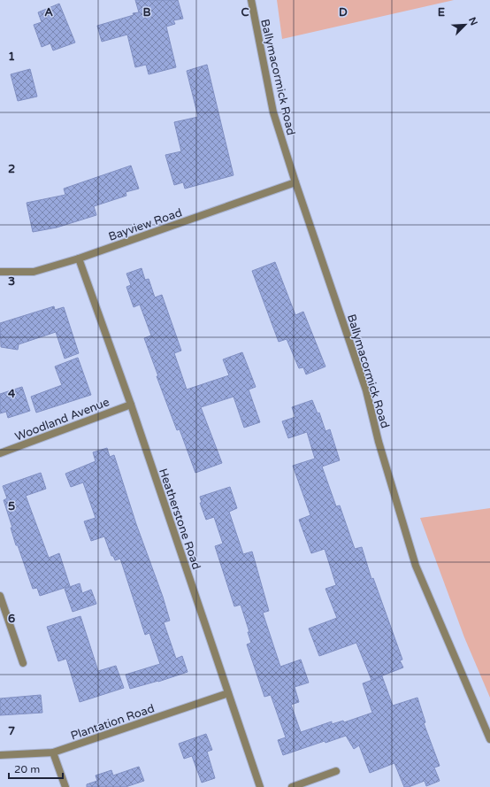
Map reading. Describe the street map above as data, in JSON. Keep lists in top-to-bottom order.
{
  "streets": {
    "street": [
      "Ballymacormick Road",
      "Bayview Road",
      "Woodland Avenue",
      "Heatherstone Road",
      "Plantation Road"
    ]
  },
  "crossings": [
    ["Ballymacormick Road", "Bayview Road"],
    ["Bayview Road", "Heatherstone Road"],
    ["Woodland Avenue", "Heatherstone Road"],
    ["Heatherstone Road", "Plantation Road"]
  ],
  "scale_bar": "20 m",
  "north": "top right",
  "grid": {
    "columns": [
      "A",
      "B",
      "C",
      "D",
      "E"
    ],
    "rows": [
      "1",
      "2",
      "3",
      "4",
      "5",
      "6",
      "7"
    ]
  }
}
